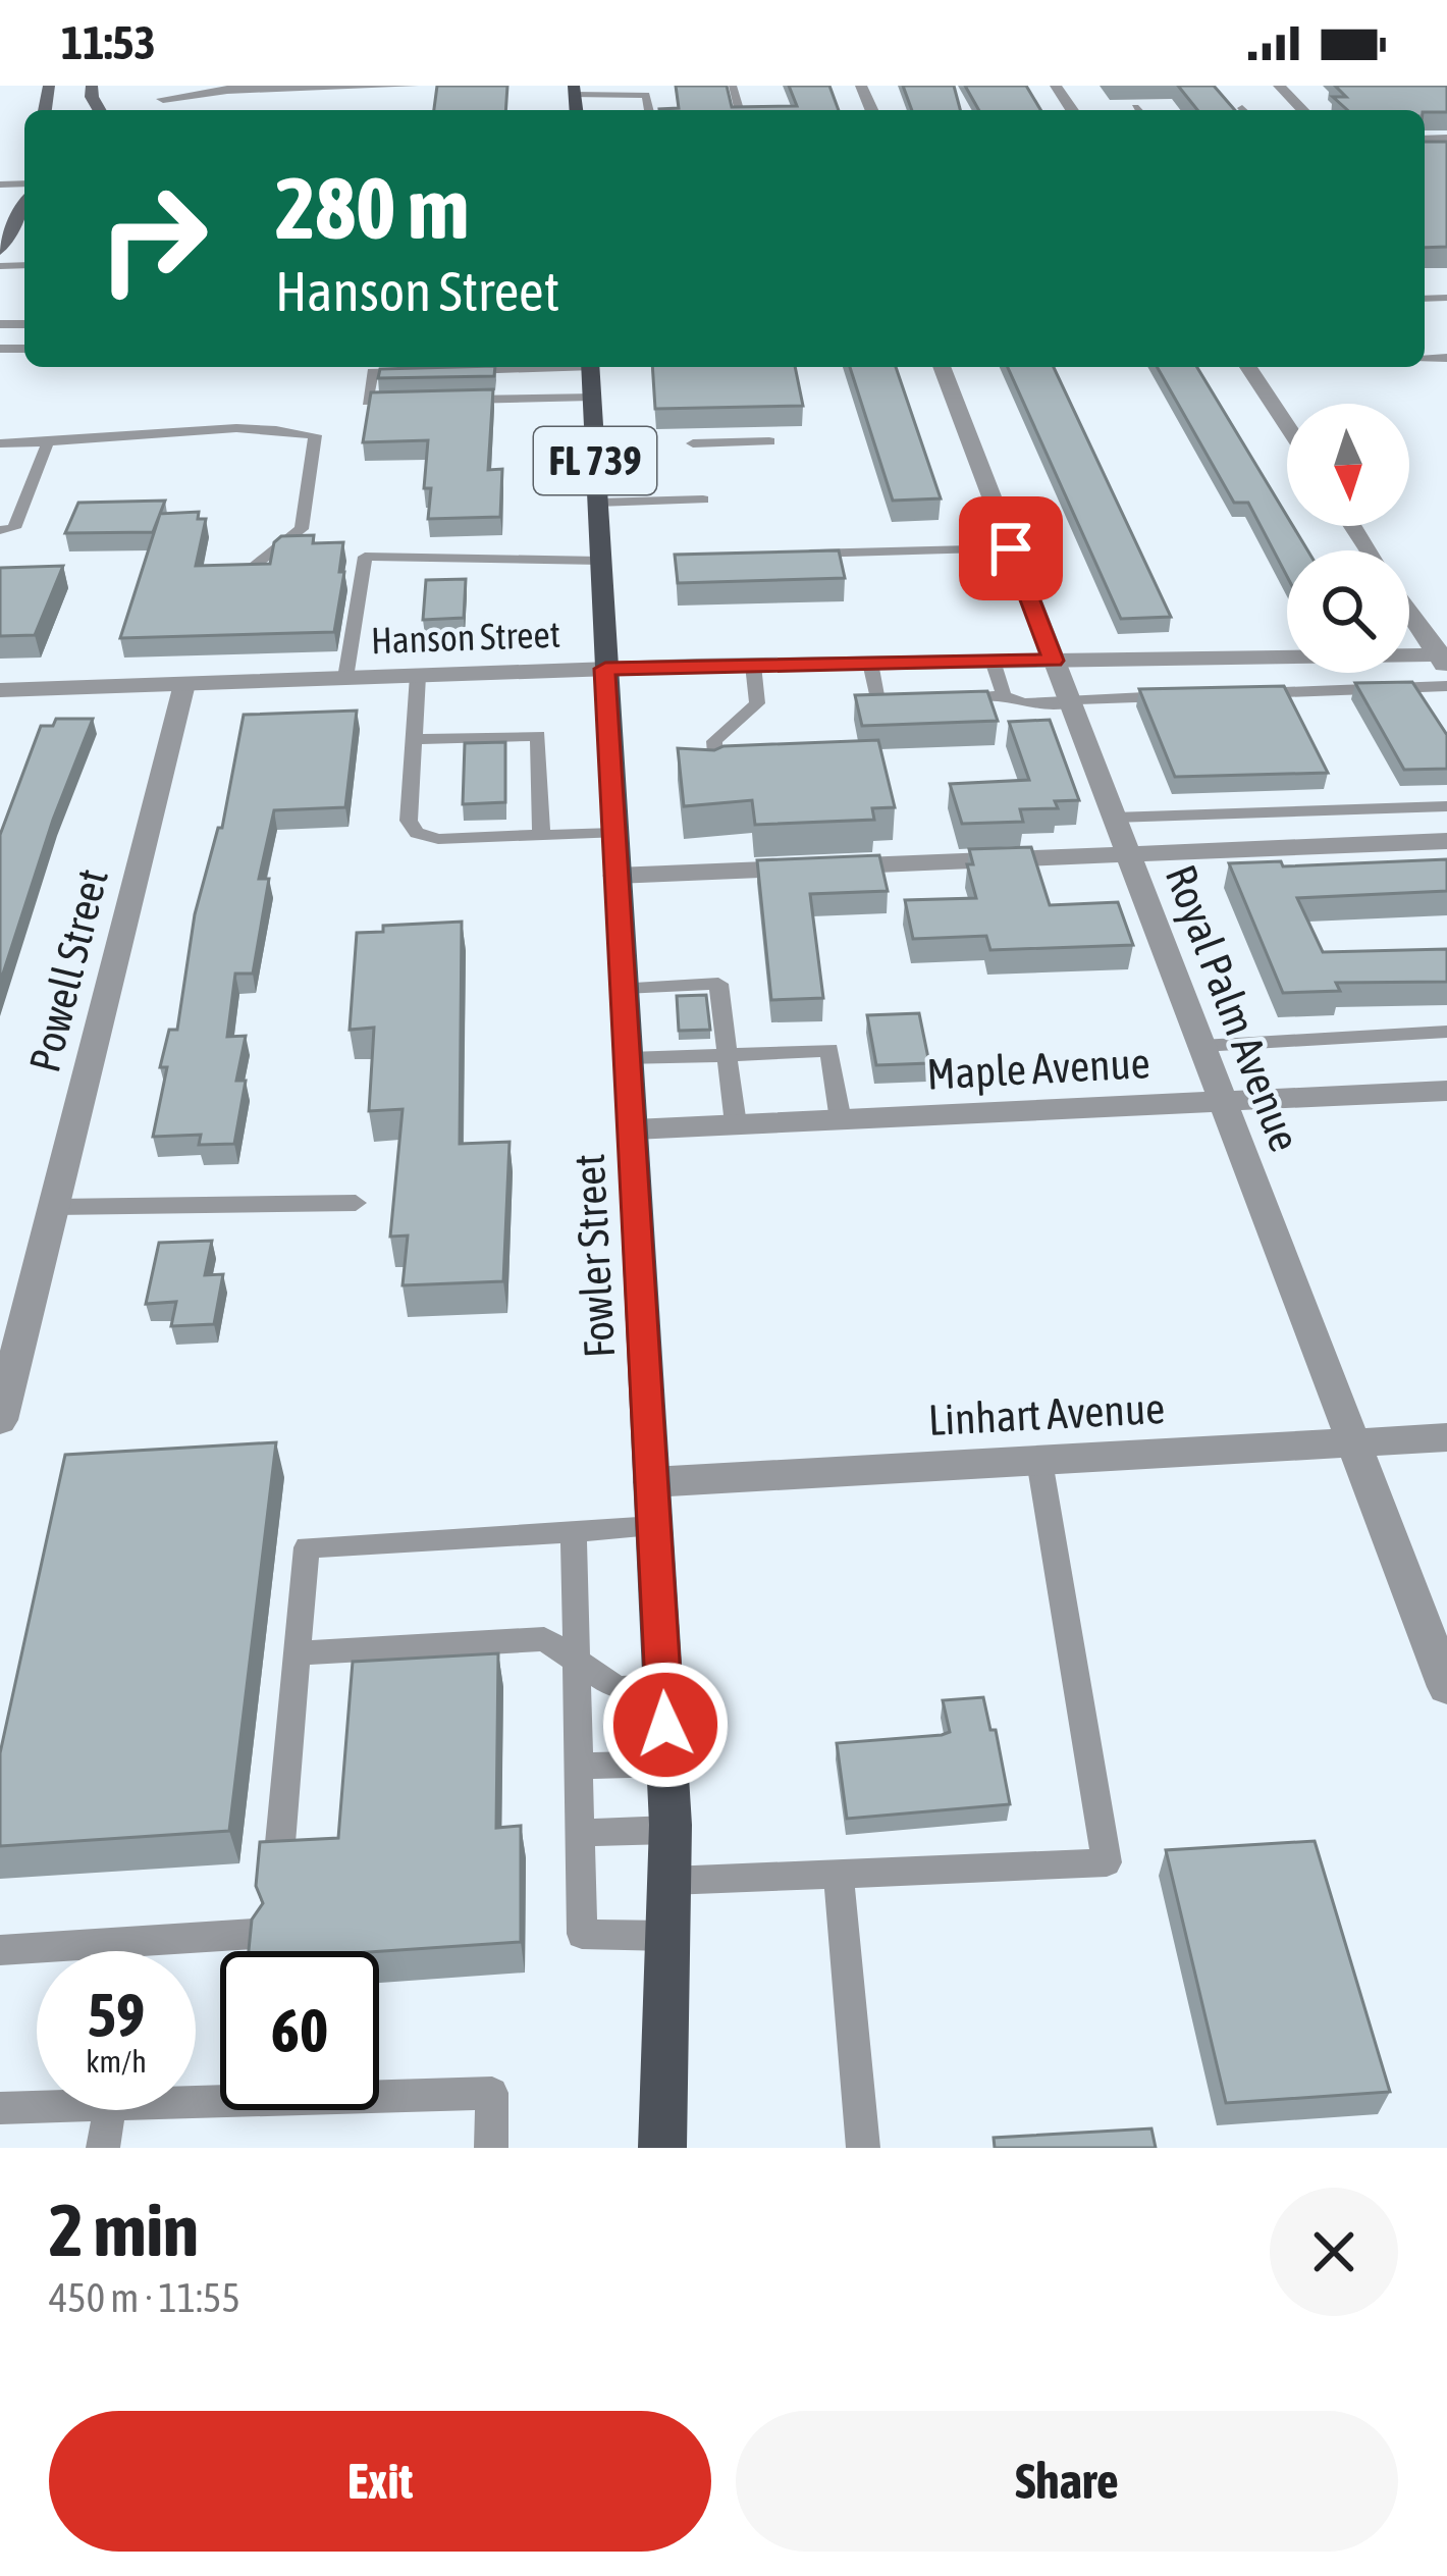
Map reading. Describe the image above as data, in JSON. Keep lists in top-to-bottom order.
{
  "streets": {
    "main road": ["FL 739", "Fowler Street"],
    "street": [
      "Hanson Street",
      "Powell Street",
      "Royal Palm Avenue",
      "Maple Avenue",
      "Linhart Avenue"
    ]
  },
  "crossings": [
    ["Hanson Street", "Powell Street"],
    ["Hanson Street", "Royal Palm Avenue"],
    ["Hanson Street", "Fowler Street"],
    ["Royal Palm Avenue", "Maple Avenue"],
    ["Royal Palm Avenue", "Linhart Avenue"],
    ["Maple Avenue", "Fowler Street"],
    ["Fowler Street", "Linhart Avenue"]
  ],
  "north": "bottom",
  "page": {
    "status": "11:53",
    "turn": ["280 m", "Hanson Street"],
    "speed": "59 km/h",
    "limit": "60",
    "heading": ["2 min", "450 m · 11:55"],
    "buttons": ["Exit", "Share"]
  }
}
